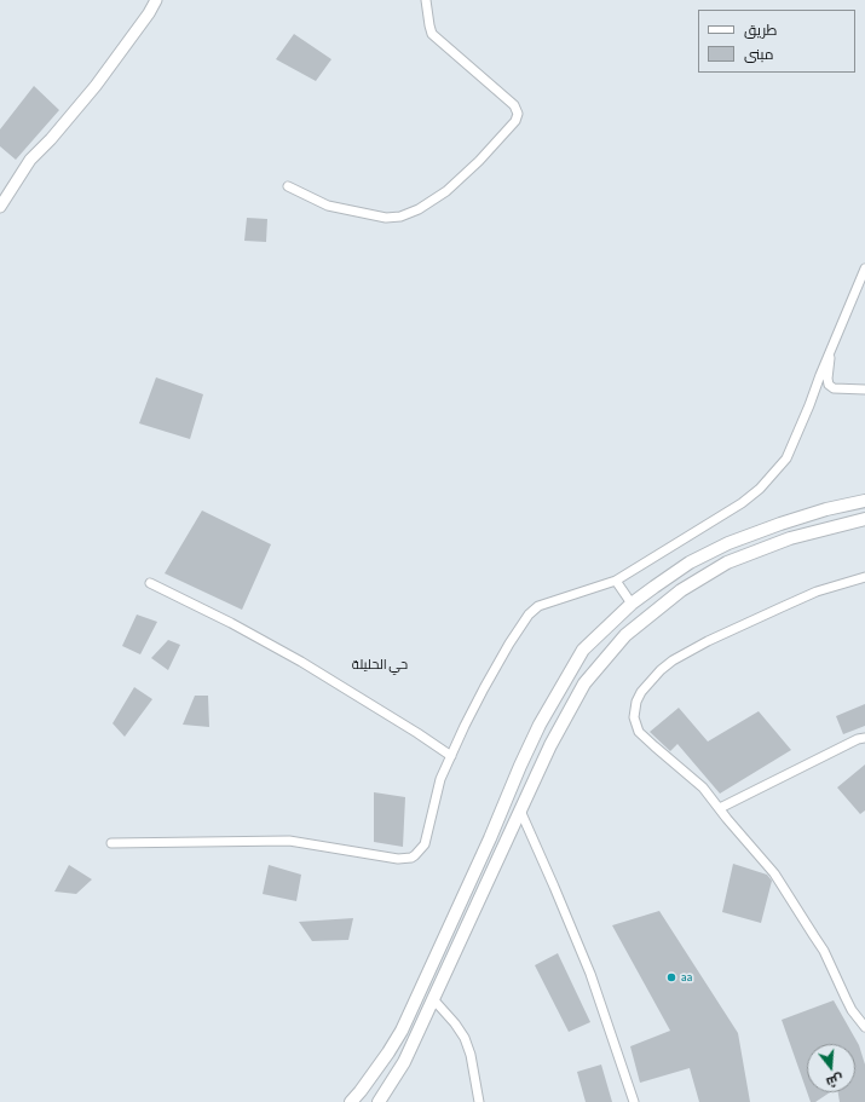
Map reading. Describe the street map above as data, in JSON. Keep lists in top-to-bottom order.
{
  "districts": ["حي الحليلة"],
  "places": ["aa"],
  "legend": ["طريق", "مبنى"],
  "north": "bottom"
}
